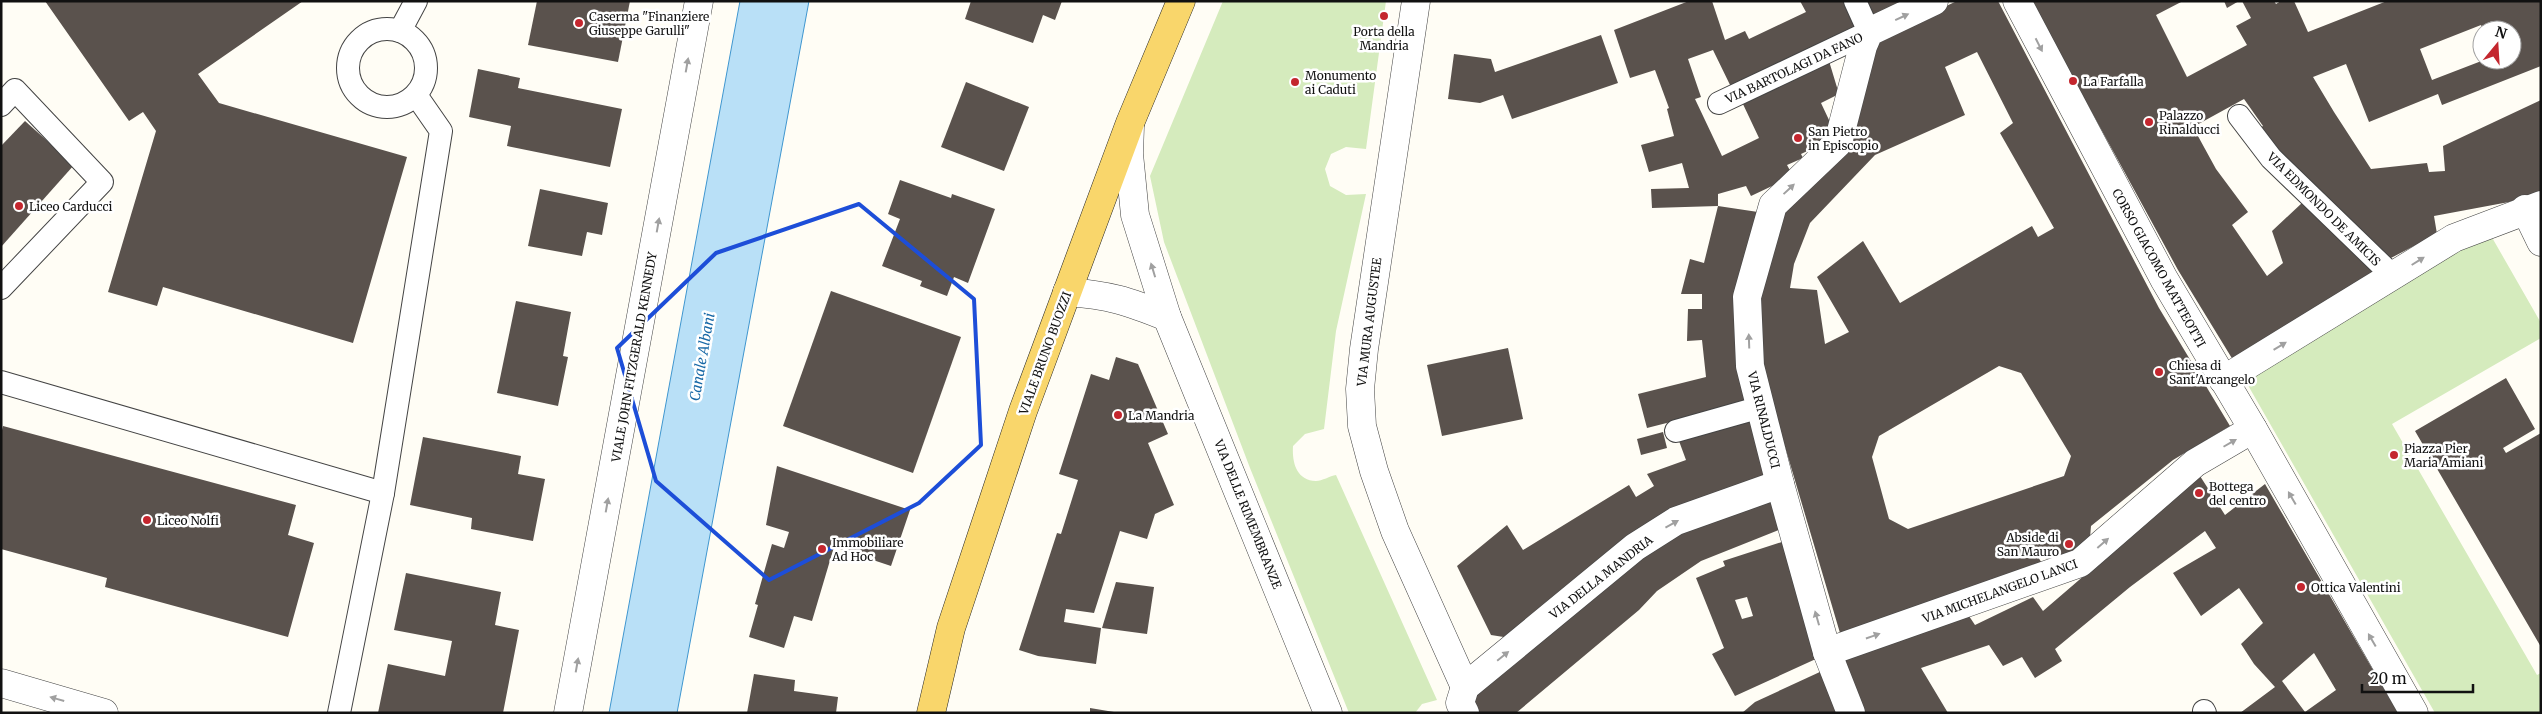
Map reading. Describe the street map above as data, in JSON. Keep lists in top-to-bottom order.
{
  "streets": {
    "main road": ["VIALE BRUNO BUOZZI"],
    "street": [
      "VIA BARTOLAGI DA FANO",
      "VIA EDMONDO DE AMICIS",
      "CORSO GIACOMO MATTEOTTI",
      "VIA MURA AUGUSTEE",
      "VIALE JOHN FITZGERALD KENNEDY",
      "VIA RINALDUCCI",
      "VIA DELLE RIMEMBRANZE",
      "VIA DELLA MANDRIA",
      "VIA MICHELANGELO LANCI"
    ]
  },
  "crossings": [
    ["VIA BARTOLAGI DA FANO", "VIA RINALDUCCI"],
    ["VIA EDMONDO DE AMICIS", "CORSO GIACOMO MATTEOTTI"],
    ["CORSO GIACOMO MATTEOTTI", "VIA MICHELANGELO LANCI"],
    ["VIA MURA AUGUSTEE", "VIA DELLA MANDRIA"],
    ["VIALE BRUNO BUOZZI", "VIA DELLE RIMEMBRANZE"],
    ["VIA RINALDUCCI", "VIA DELLA MANDRIA"],
    ["VIA RINALDUCCI", "VIA MICHELANGELO LANCI"]
  ],
  "one_way": [
    "VIA EDMONDO DE AMICIS",
    "VIALE JOHN FITZGERALD KENNEDY",
    "VIA RINALDUCCI",
    "VIA DELLA MANDRIA",
    "VIA MICHELANGELO LANCI"
  ],
  "water": ["Canale Albani"],
  "places": [
    "Porta della Mandria",
    "Caserma \"Finanziere Giuseppe Garulli\"",
    "La Farfalla",
    "Monumento ai Caduti",
    "Palazzo Rinalducci",
    "San Pietro in Episcopio",
    "Liceo Carducci",
    "Chiesa di Sant'Arcangelo",
    "La Mandria",
    "Piazza Pier Maria Amiani",
    "Bottega del centro",
    "Liceo Nolfi",
    "Abside di San Mauro",
    "Immobiliare Ad Hoc",
    "Ottica Valentini"
  ],
  "scale_bar": "20 m",
  "north": "top"
}
